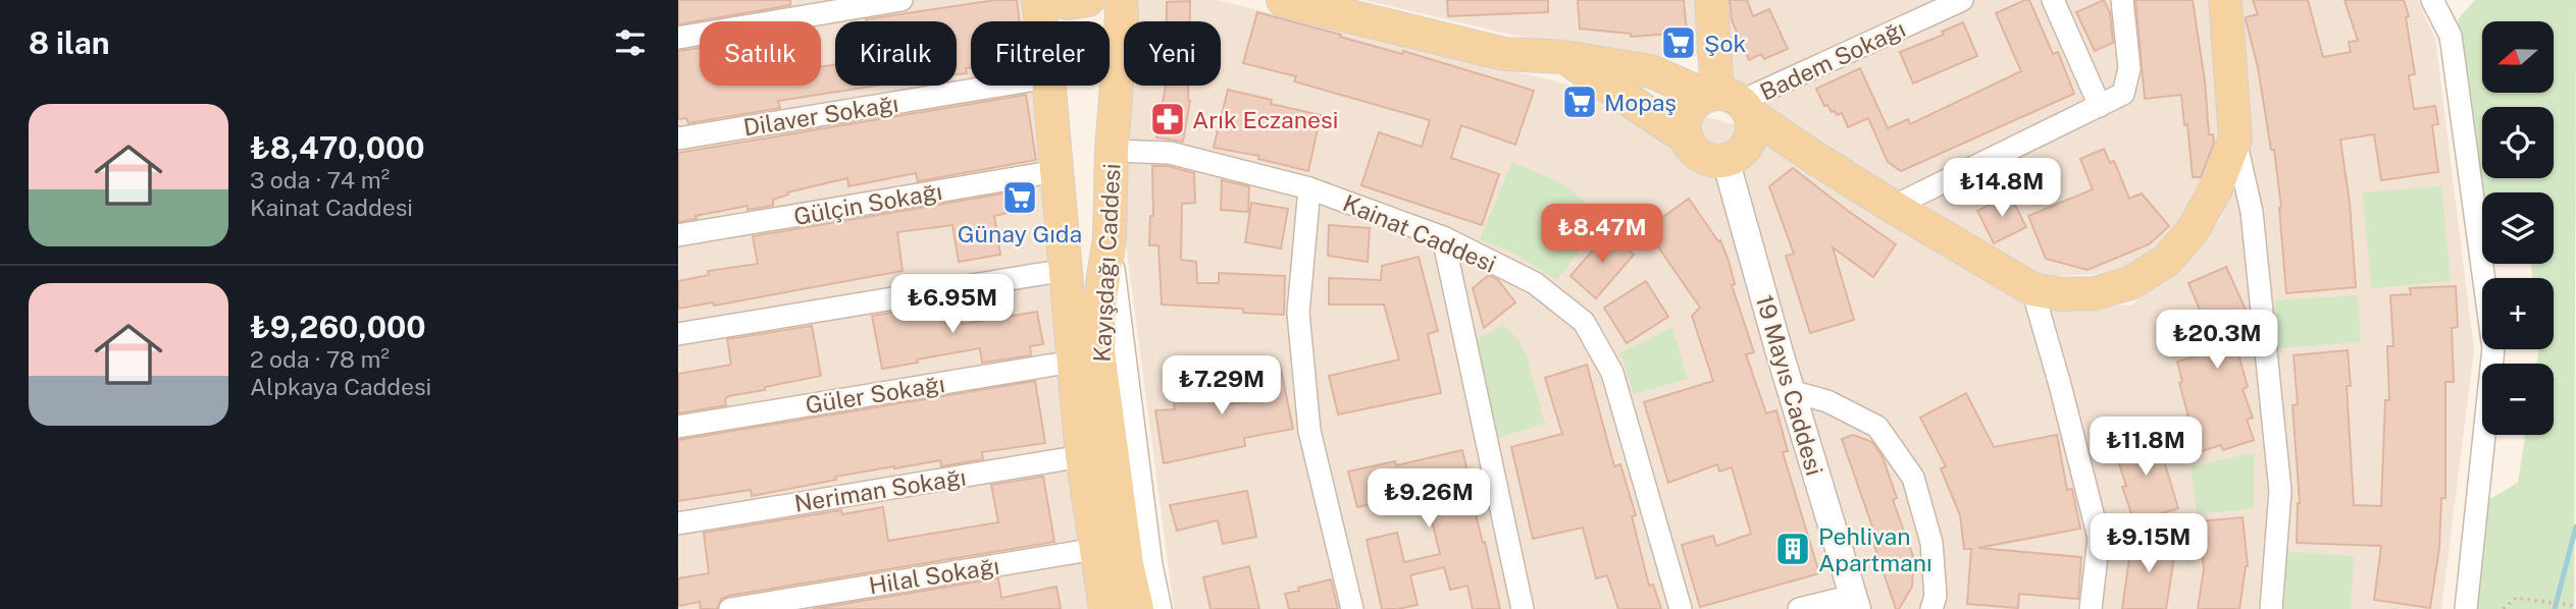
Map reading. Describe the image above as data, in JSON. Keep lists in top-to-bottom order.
{
  "streets": {
    "main road": ["Kayışdağı Caddesi"],
    "street": [
      "Badem Sokağı",
      "Dilaver Sokağı",
      "Gülçin Sokağı",
      "Kainat Caddesi",
      "19 Mayıs Caddesi",
      "Güler Sokağı",
      "Neriman Sokağı",
      "Hilal Sokağı"
    ]
  },
  "crossings": [
    ["Badem Sokağı", "19 Mayıs Caddesi"],
    ["Gülçin Sokağı", "Kayışdağı Caddesi"],
    ["Kainat Caddesi", "Kayışdağı Caddesi"],
    ["Kayışdağı Caddesi", "Güler Sokağı"],
    ["Kayışdağı Caddesi", "Neriman Sokağı"],
    ["Kayışdağı Caddesi", "Hilal Sokağı"]
  ],
  "places": {
    "supermarket": ["Şok", "Mopaş", "Günay Gıda"],
    "pharmacy": ["Arık Eczanesi"],
    "building": ["Pehlivan Apartmanı"]
  },
  "north": "left",
  "page": {
    "heading": "8 ilan",
    "map_buttons": ["+", "−"],
    "chip": [
      "Satılık",
      "Kiralık",
      "Filtreler",
      "Yeni"
    ],
    "list": [
      {
        "name": "₺8,470,000",
        "note": "3 oda · 74 m² · Kainat Caddesi"
      },
      {
        "name": "₺9,260,000",
        "note": "2 oda · 78 m² · Alpkaya Caddesi"
      }
    ],
    "price": [
      "₺14.8M",
      "₺8.47M",
      "₺6.95M",
      "₺20.3M",
      "₺7.29M",
      "₺11.8M",
      "₺9.26M",
      "₺9.15M"
    ]
  }
}
